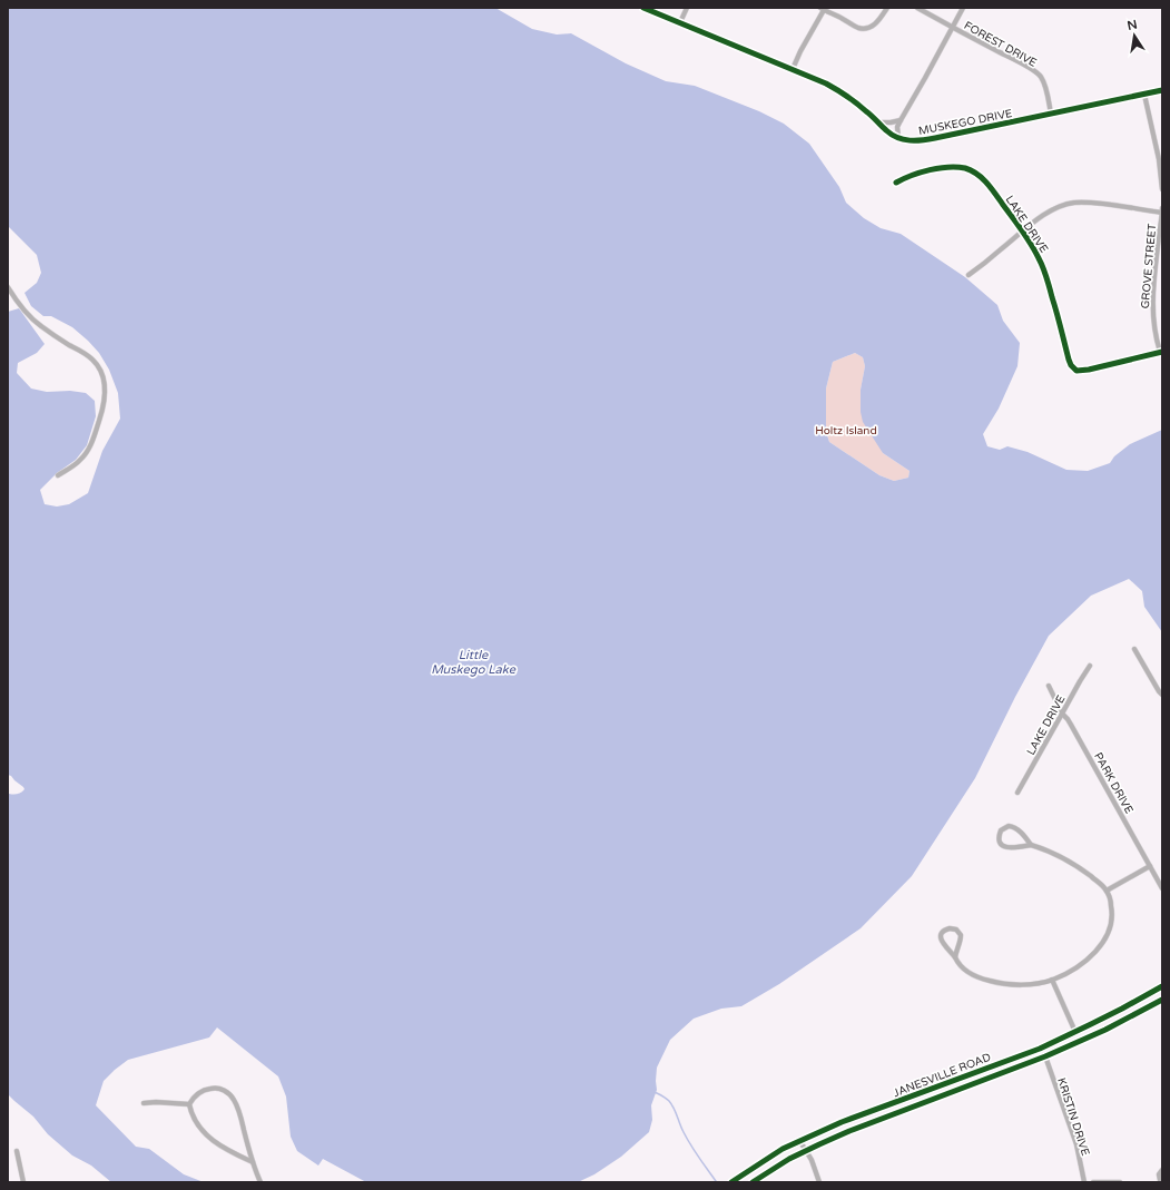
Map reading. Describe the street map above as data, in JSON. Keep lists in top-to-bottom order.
{
  "streets": {
    "main road": ["JANESVILLE ROAD"],
    "street": [
      "FOREST DRIVE",
      "MUSKEGO DRIVE",
      "LAKE DRIVE",
      "GROVE STREET",
      "PARK DRIVE",
      "KRISTIN DRIVE"
    ]
  },
  "crossings": [
    ["FOREST DRIVE", "MUSKEGO DRIVE"],
    ["LAKE DRIVE", "GROVE STREET"],
    ["LAKE DRIVE", "PARK DRIVE"],
    ["JANESVILLE ROAD", "KRISTIN DRIVE"]
  ],
  "water": ["Little Muskego Lake"],
  "parks": ["Holtz Island"],
  "north": "top"
}
